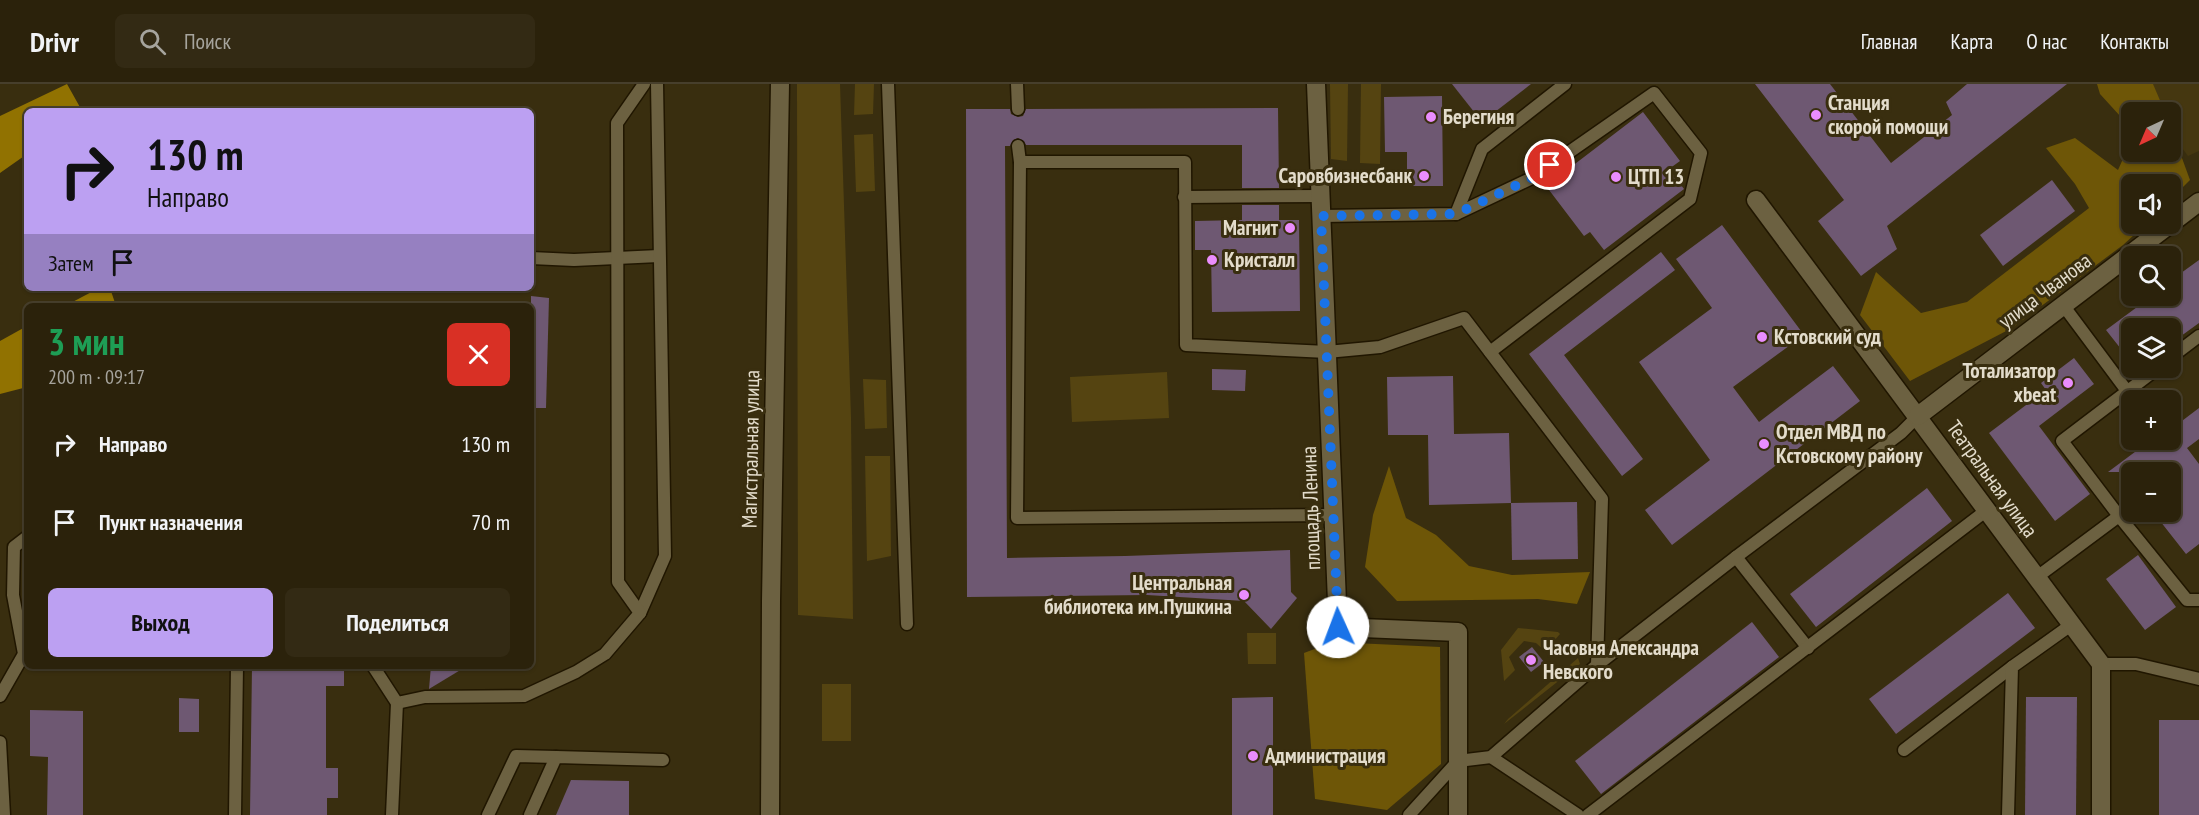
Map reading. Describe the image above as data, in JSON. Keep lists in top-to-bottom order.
{
  "streets": {
    "street": [
      "улица Чванова",
      "Магистральная улица",
      "Театральная улица",
      "площадь Ленина"
    ]
  },
  "crossings": [
    ["улица Чванова", "Театральная улица"]
  ],
  "places": [
    "Станция скорой помощи",
    "Берегиня",
    "Саровбизнесбанк",
    "ЦТП 13",
    "Магнит",
    "Кристалл",
    "Кстовский суд",
    "Тотализатор xbeat",
    "Отдел МВД по Кстовскому району",
    "Центральная библиотека им.Пушкина",
    "Часовня Александра Невского",
    "Администрация"
  ],
  "north": "bottom left",
  "page": {
    "header": "Drivr",
    "search": "Поиск",
    "nav": [
      "Главная",
      "Карта",
      "О нас",
      "Контакты"
    ],
    "map_buttons": ["+", "−"],
    "turn": ["130 m", "Направо"],
    "then": "Затем",
    "heading": ["3 мин", "200 m · 09:17"],
    "list": [
      {
        "name": "Направо",
        "value": "130 m"
      },
      {
        "name": "Пункт назначения",
        "value": "70 m"
      }
    ],
    "buttons": ["Выход", "Поделиться"]
  }
}
